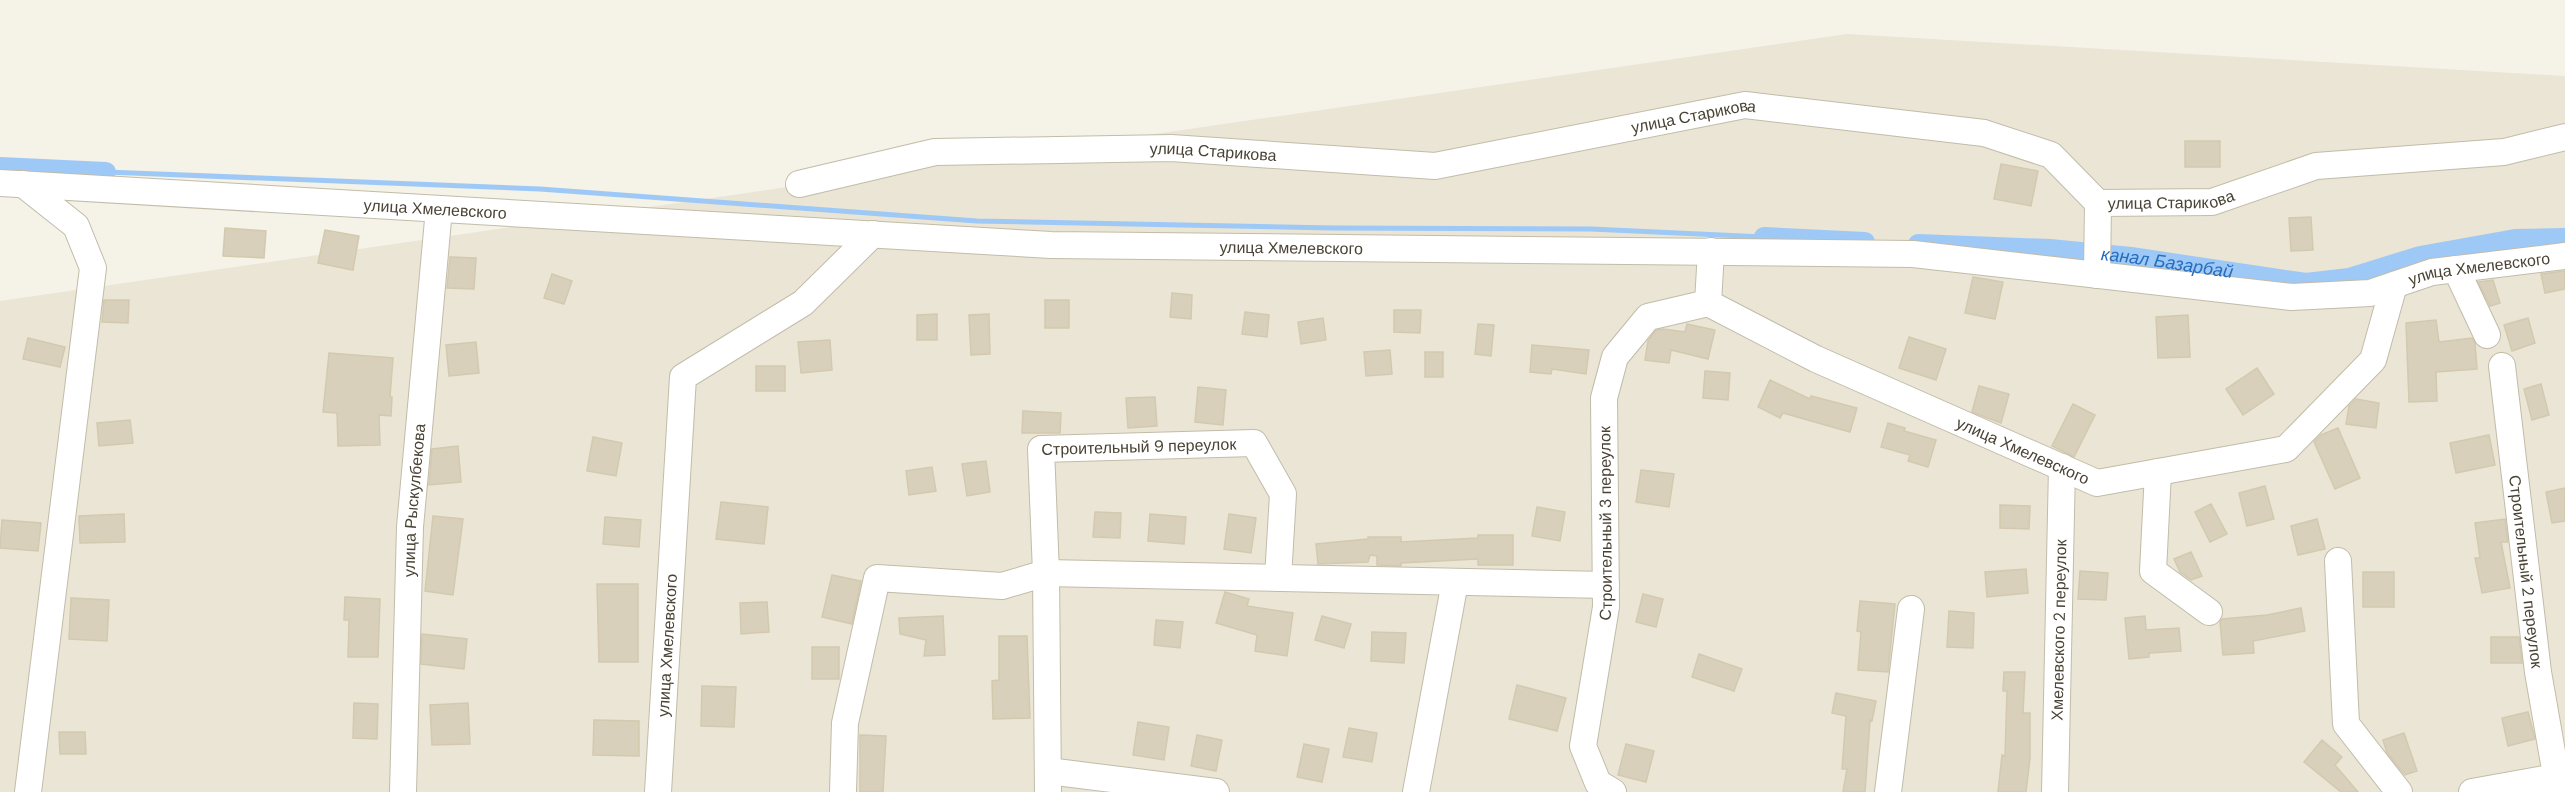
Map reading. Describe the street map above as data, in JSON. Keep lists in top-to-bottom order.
{
  "streets": {
    "street": [
      "улица Старикова",
      "улица Хмелевского",
      "Строительный 9 переулок",
      "улица Рыскулбекова",
      "Строительный 3 переулок",
      "Строительный 2 переулок",
      "Хмелевского 2 переулок"
    ]
  },
  "crossings": [
    ["улица Хмелевского", "улица Рыскулбекова"],
    ["улица Хмелевского", "Строительный 3 переулок"],
    ["улица Хмелевского", "Хмелевского 2 переулок"]
  ],
  "water": ["канал Базарбай"]
}
